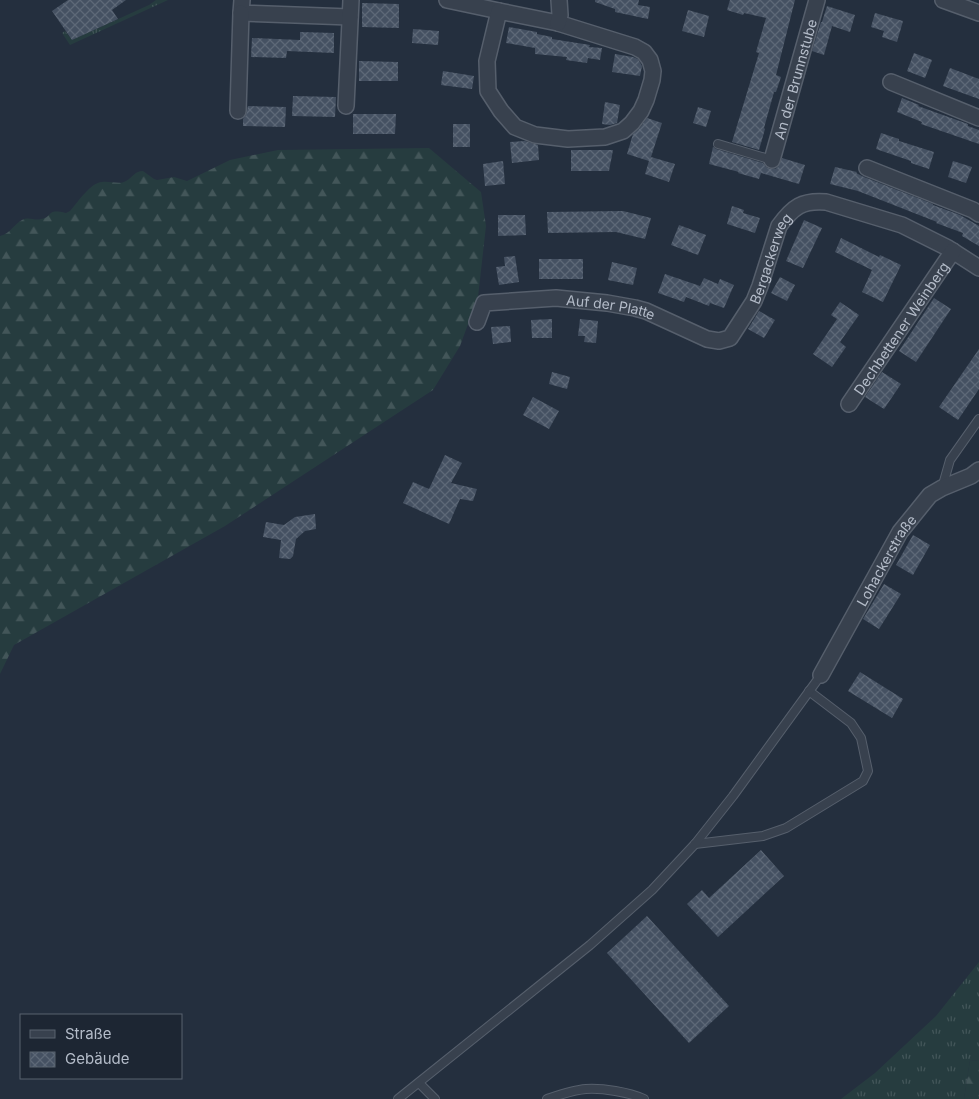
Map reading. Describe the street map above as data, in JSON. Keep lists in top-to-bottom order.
{
  "streets": {
    "street": [
      "An der Brunnstube",
      "Bergackerweg",
      "Auf der Platte",
      "Dechbettener Weinberg",
      "Lohackerstraße"
    ]
  },
  "crossings": [
    ["Bergackerweg", "Auf der Platte"],
    ["Bergackerweg", "Dechbettener Weinberg"]
  ],
  "legend": ["Straße", "Gebäude"]
}
